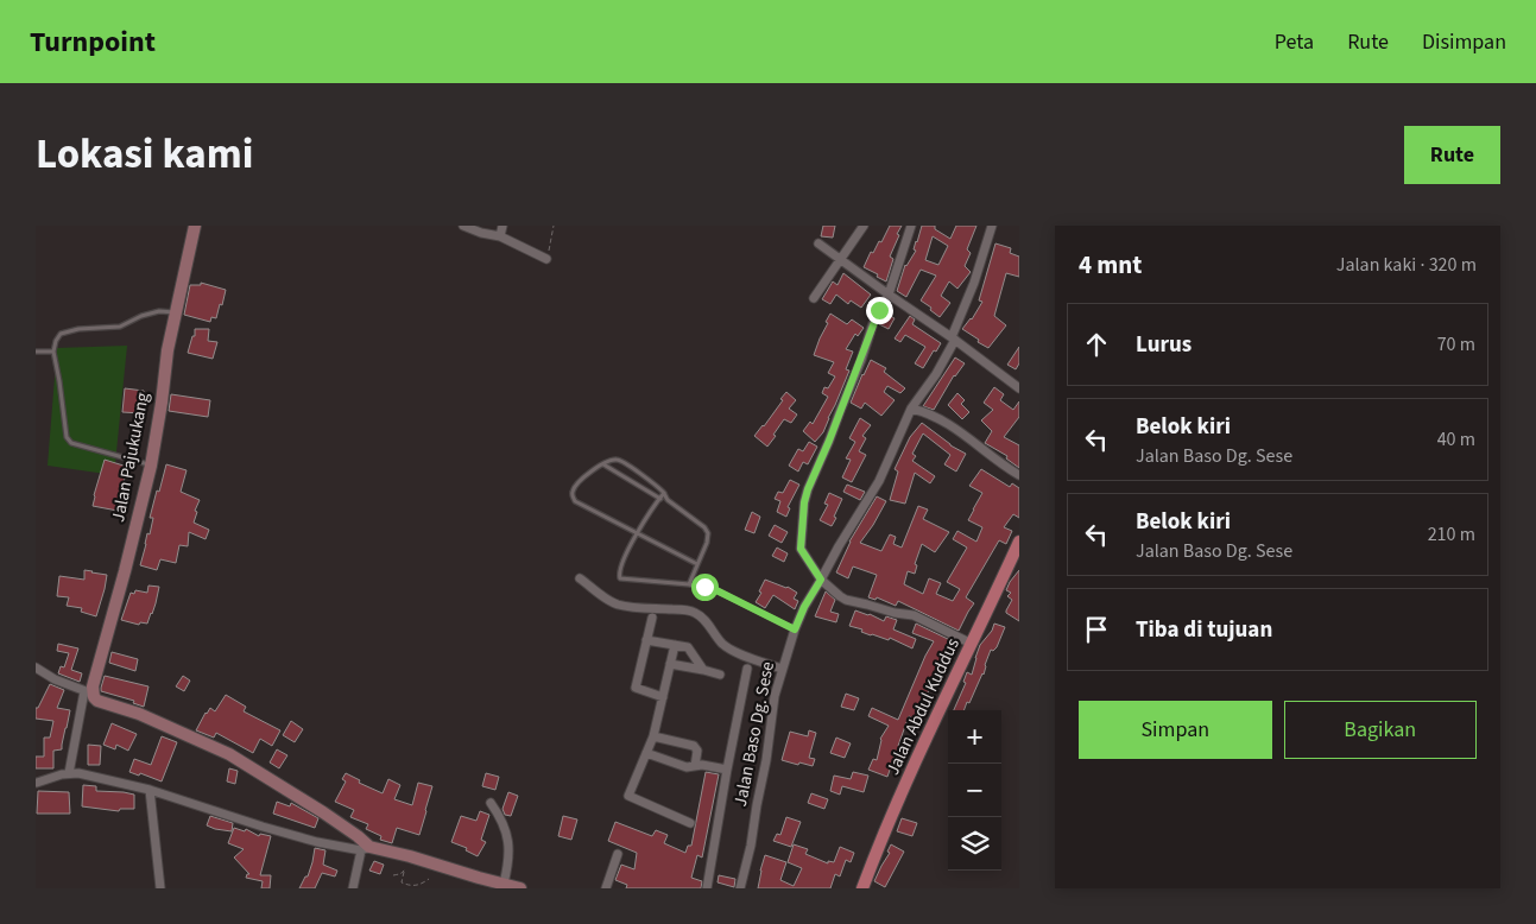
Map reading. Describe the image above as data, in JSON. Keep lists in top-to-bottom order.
{
  "streets": {
    "main road": ["Jalan Abdul Kuddus"],
    "street": ["Jalan Pajukukang", "Jalan Baso Dg. Sese"]
  },
  "page": {
    "header": "Turnpoint",
    "nav": ["Peta", "Rute", "Disimpan"],
    "title": "Lokasi kami",
    "buttons": [
      "Rute",
      ["Simpan", "Bagikan"]
    ],
    "heading": ["4 mnt", "Jalan kaki · 320 m"],
    "list": [
      ["Lurus", "70 m"],
      ["Belok kiri", "Jalan Baso Dg. Sese", "40 m"],
      ["Belok kiri", "Jalan Baso Dg. Sese", "210 m"],
      "Tiba di tujuan"
    ],
    "map_buttons": ["+", "−"]
  }
}
